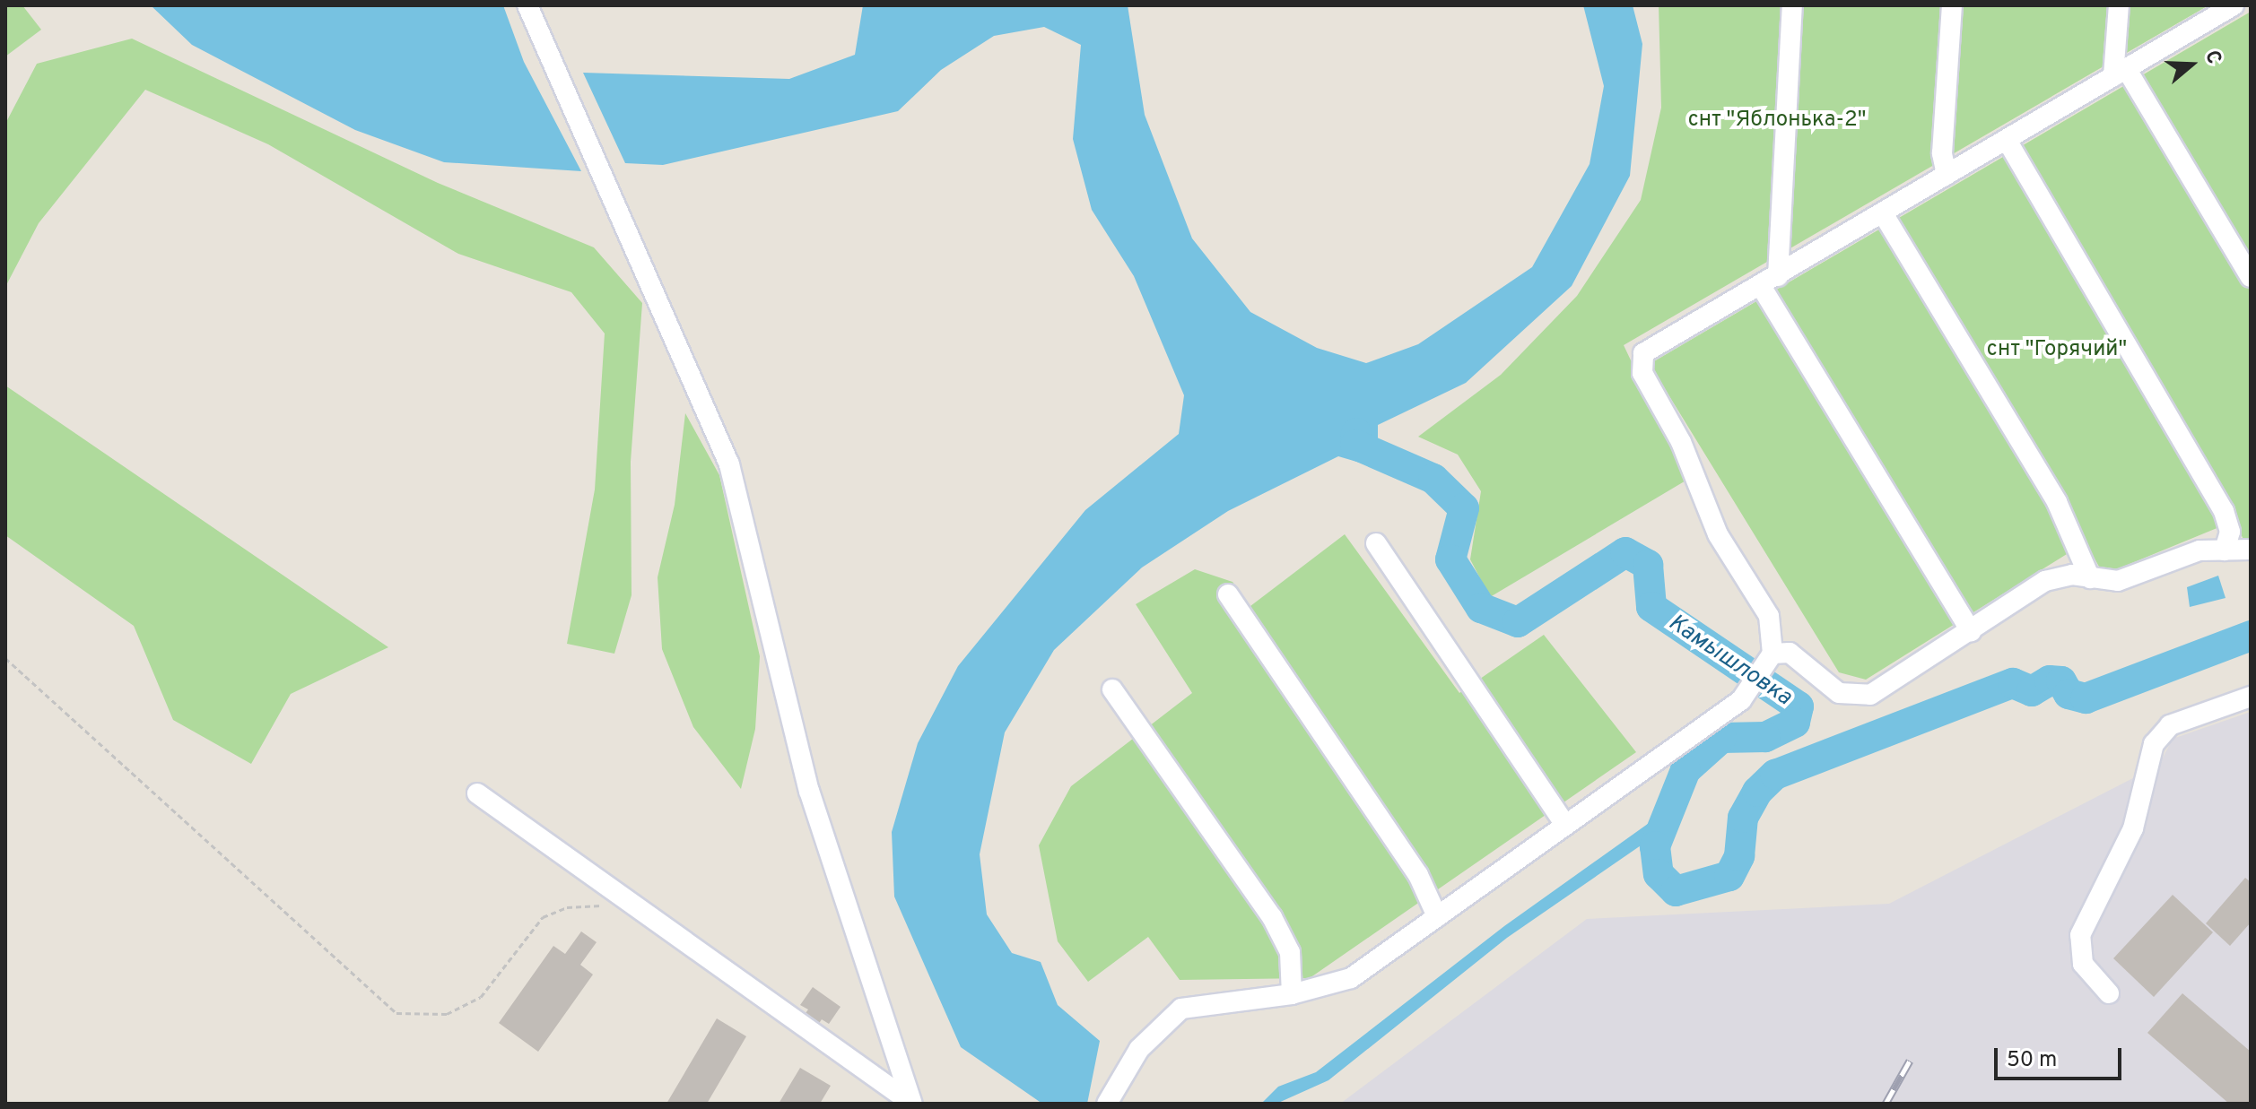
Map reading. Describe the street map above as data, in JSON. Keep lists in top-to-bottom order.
{
  "water": ["Камышловка"],
  "parks": ["снт \"Яблонька-2\"", "снт \"Горячий\""],
  "scale_bar": "50 m",
  "north": "right"
}
